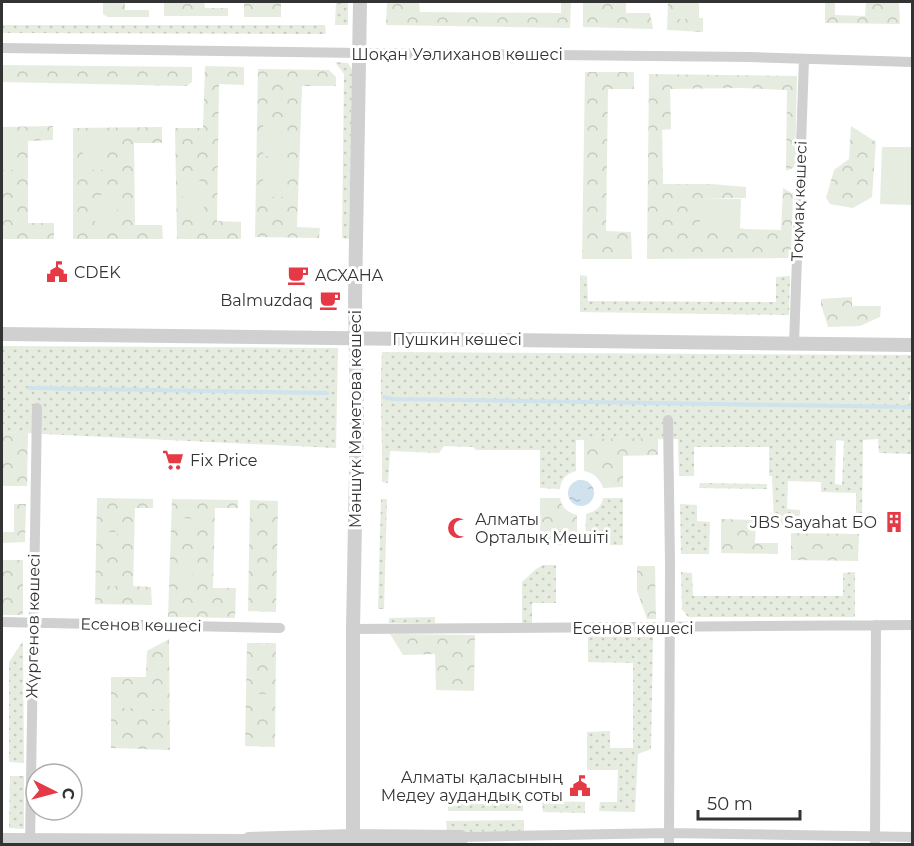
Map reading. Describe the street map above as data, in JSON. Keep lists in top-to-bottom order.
{
  "streets": {
    "street": [
      "Шоқан Уәлиханов көшесі",
      "Тоқмақ көшесі",
      "Пушкин көшесі",
      "Мәншүк Мәметова көшесі",
      "Есенов көшесі",
      "Жүргенов көшесі"
    ]
  },
  "crossings": [
    ["Шоқан Уәлиханов көшесі", "Тоқмақ көшесі"],
    ["Шоқан Уәлиханов көшесі", "Мәншүк Мәметова көшесі"],
    ["Тоқмақ көшесі", "Пушкин көшесі"],
    ["Пушкин көшесі", "Мәншүк Мәметова көшесі"],
    ["Мәншүк Мәметова көшесі", "Есенов көшесі"],
    ["Есенов көшесі", "Жүргенов көшесі"]
  ],
  "places": {
    "public building": ["CDEK", "Алматы қаласының Медеу аудандық соты"],
    "cafe": ["ACXAHA", "Balmuzdaq"],
    "supermarket": ["Fix Price"],
    "building": ["JBS Sayahat БО"],
    "mosque": ["Алматы Орталық Мешіті"]
  },
  "scale_bar": "50 m",
  "north": "right"
}
